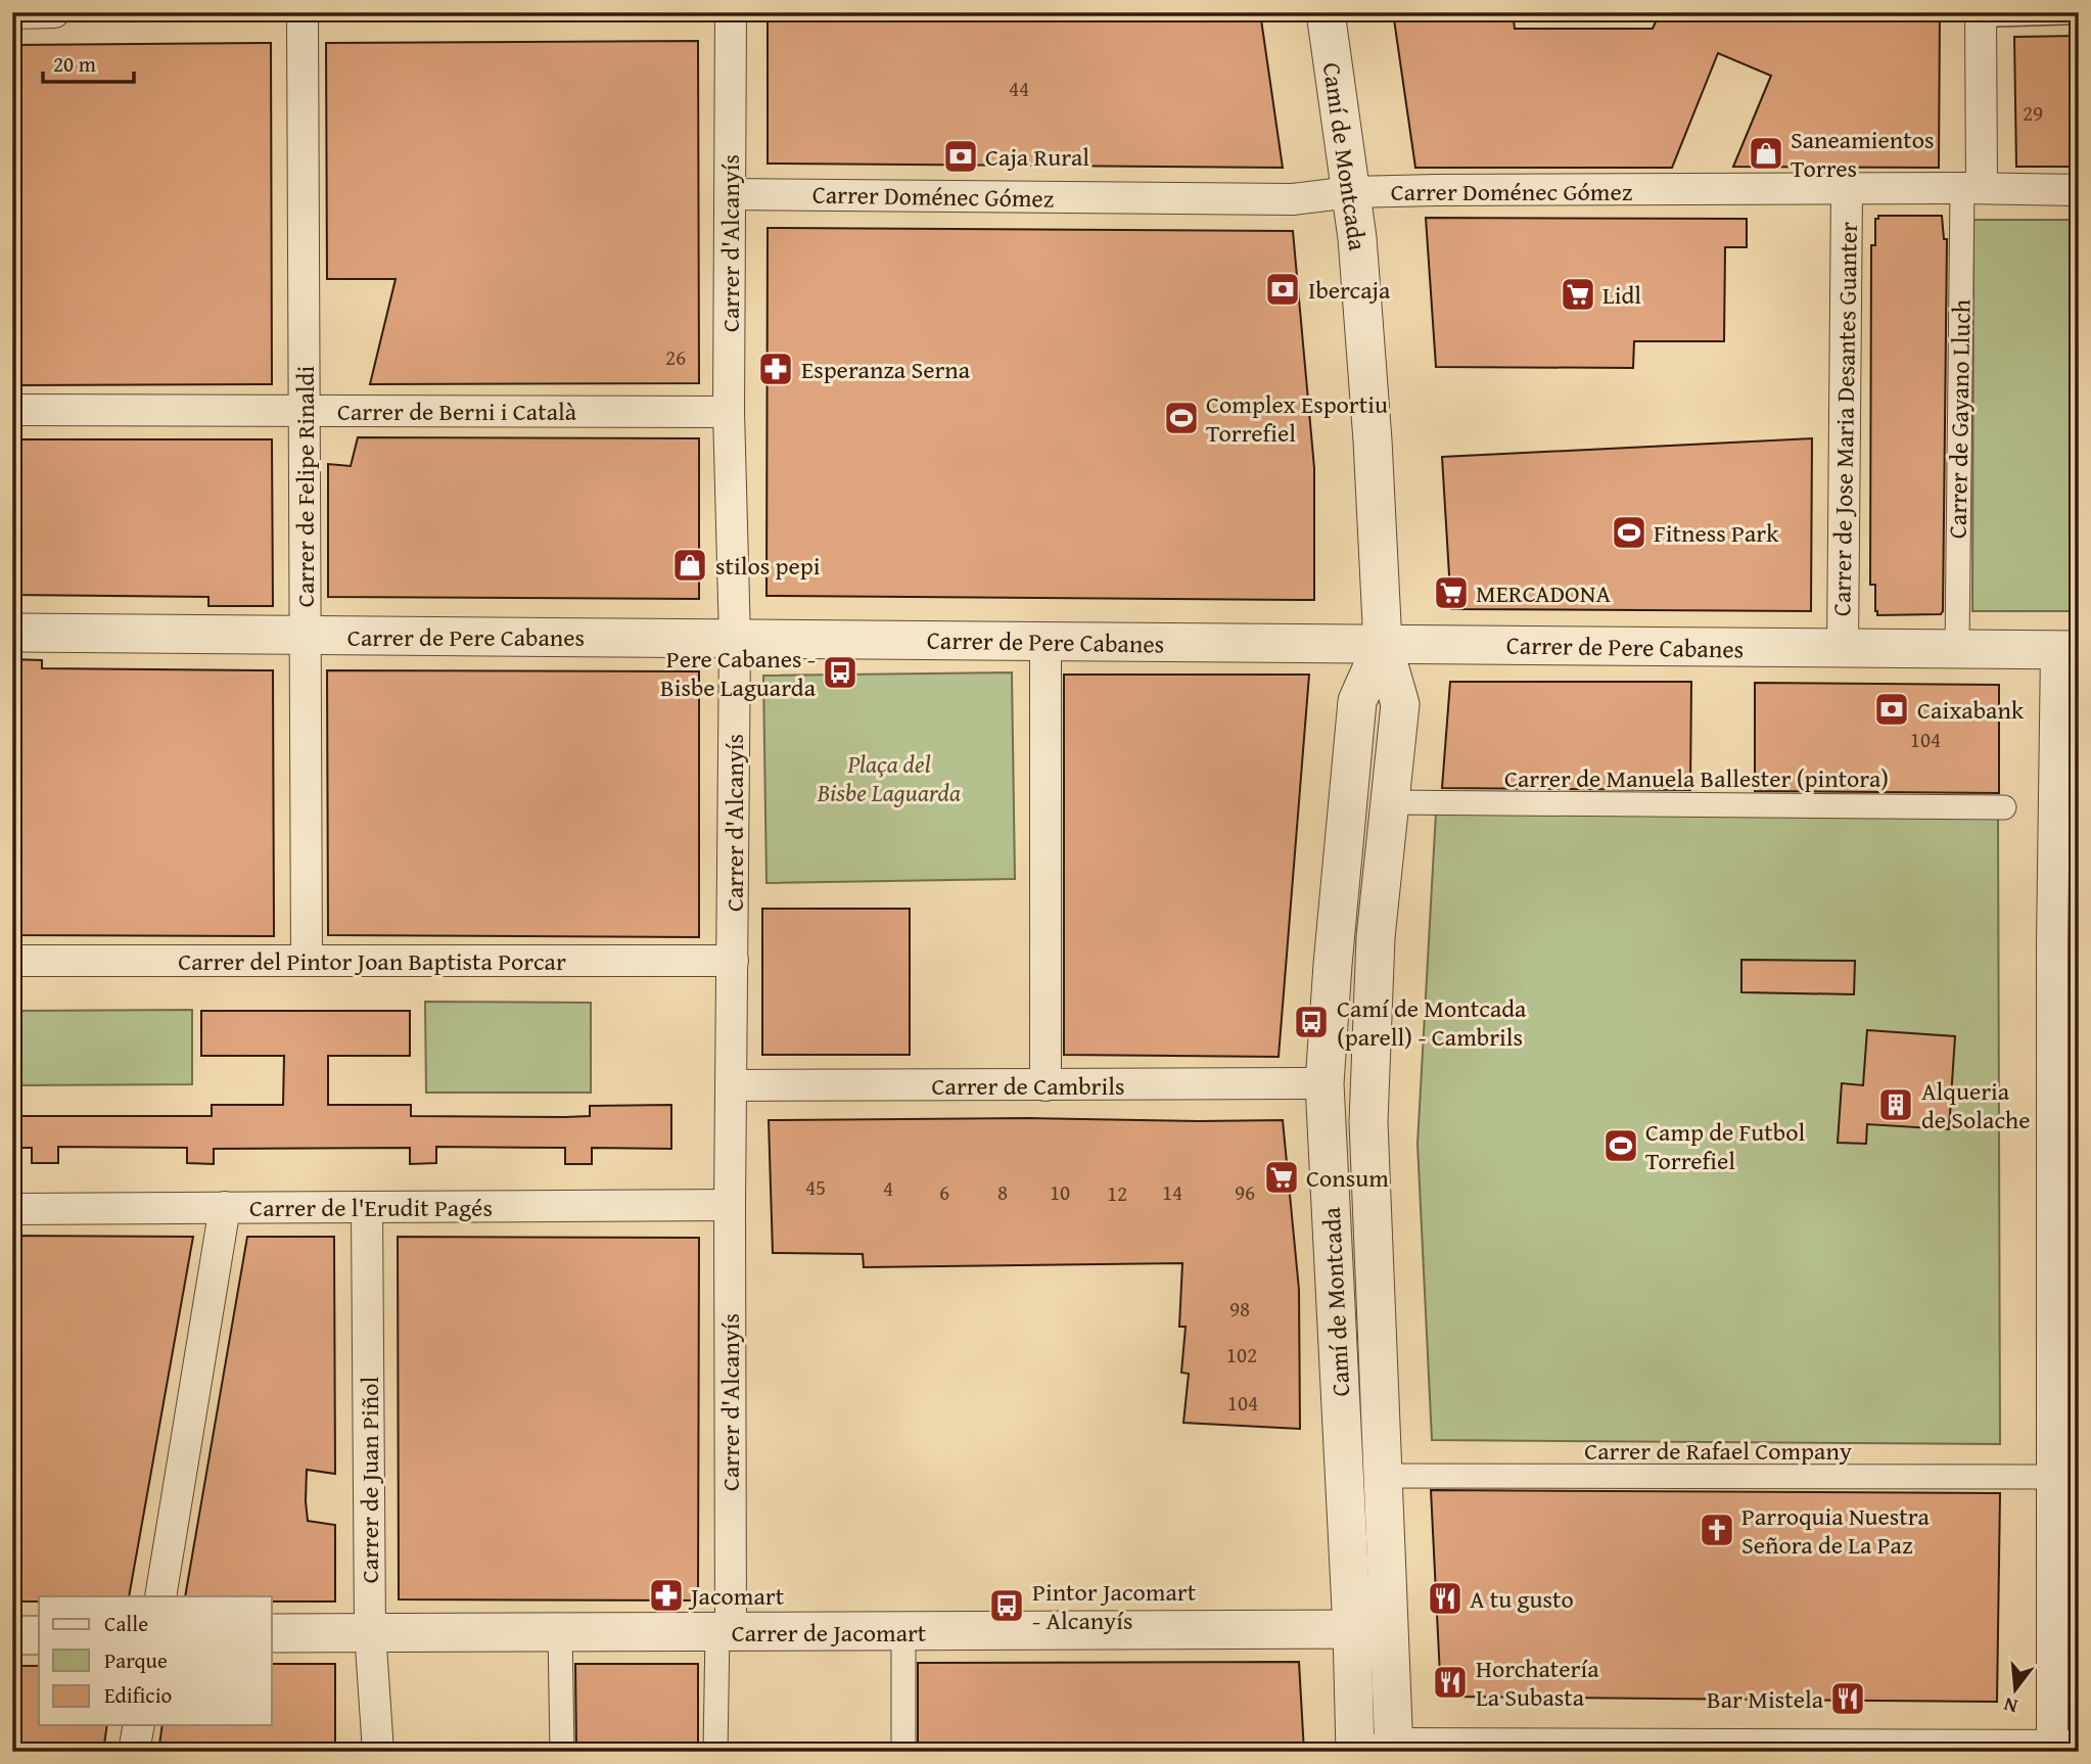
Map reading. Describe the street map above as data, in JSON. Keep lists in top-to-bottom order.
{
  "streets": {
    "street": [
      "Camí de Montcada",
      "Carrer Doménec Gómez",
      "Carrer d'Alcanyís",
      "Carrer de Berni i Català",
      "Carrer de Jose Maria Desantes Guanter",
      "Carrer de Gayano Lluch",
      "Carrer de Felipe Rinaldi",
      "Carrer de Pere Cabanes",
      "Carrer de Manuela Ballester (pintora)",
      "Carrer del Pintor Joan Baptista Porcar",
      "Carrer de Cambrils",
      "Carrer de l'Erudit Pagés",
      "Carrer de Rafael Company",
      "Carrer de Juan Piñol",
      "Carrer de Jacomart"
    ]
  },
  "crossings": [
    ["Camí de Montcada", "Carrer Doménec Gómez"],
    ["Camí de Montcada", "Carrer de Pere Cabanes"],
    ["Camí de Montcada", "Carrer de Manuela Ballester (pintora)"],
    ["Camí de Montcada", "Carrer de Cambrils"],
    ["Camí de Montcada", "Carrer de Rafael Company"],
    ["Camí de Montcada", "Carrer de Jacomart"],
    ["Carrer Doménec Gómez", "Carrer d'Alcanyís"],
    ["Carrer Doménec Gómez", "Carrer de Jose Maria Desantes Guanter"],
    ["Carrer Doménec Gómez", "Carrer de Gayano Lluch"],
    ["Carrer d'Alcanyís", "Carrer de Berni i Català"],
    ["Carrer d'Alcanyís", "Carrer de Pere Cabanes"],
    ["Carrer d'Alcanyís", "Carrer del Pintor Joan Baptista Porcar"],
    ["Carrer d'Alcanyís", "Carrer de Cambrils"],
    ["Carrer d'Alcanyís", "Carrer de l'Erudit Pagés"],
    ["Carrer d'Alcanyís", "Carrer de Jacomart"],
    ["Carrer de Berni i Català", "Carrer de Felipe Rinaldi"],
    ["Carrer de Jose Maria Desantes Guanter", "Carrer de Pere Cabanes"],
    ["Carrer de Gayano Lluch", "Carrer de Pere Cabanes"],
    ["Carrer de Felipe Rinaldi", "Carrer de Pere Cabanes"],
    ["Carrer de Felipe Rinaldi", "Carrer del Pintor Joan Baptista Porcar"],
    ["Carrer de l'Erudit Pagés", "Carrer de Juan Piñol"],
    ["Carrer de Juan Piñol", "Carrer de Jacomart"]
  ],
  "parks": ["Plaça del Bisbe Laguarda"],
  "places": {
    "shop": ["Saneamientos Torres", "stilos pepi"],
    "bank": ["Caja Rural", "Ibercaja", "Caixabank"],
    "supermarket": ["Lidl", "MERCADONA", "Consum"],
    "pharmacy": ["Esperanza Serna", "Jacomart"],
    "sports": ["Complex Esportiu Torrefiel", "Fitness Park", "Camp de Futbol Torrefiel"],
    "bus stop": ["Pere Cabanes - Bisbe Laguarda", "Camí de Montcada (parell) - Cambrils", "Pintor Jacomart - Alcanyís"],
    "building": ["Alqueria de Solache"],
    "church": ["Parroquia Nuestra Señora de La Paz"],
    "restaurant": ["A tu gusto", "Horchatería La Subasta", "Bar Mistela"]
  },
  "house_numbers": [
    "44",
    "29",
    "26",
    "104",
    "45",
    "4",
    "6",
    "8",
    "10",
    "14",
    "96",
    "12",
    "98",
    "102",
    "104"
  ],
  "legend": ["Calle", "Parque", "Edificio"],
  "scale_bar": "20 m",
  "north": "bottom"
}
